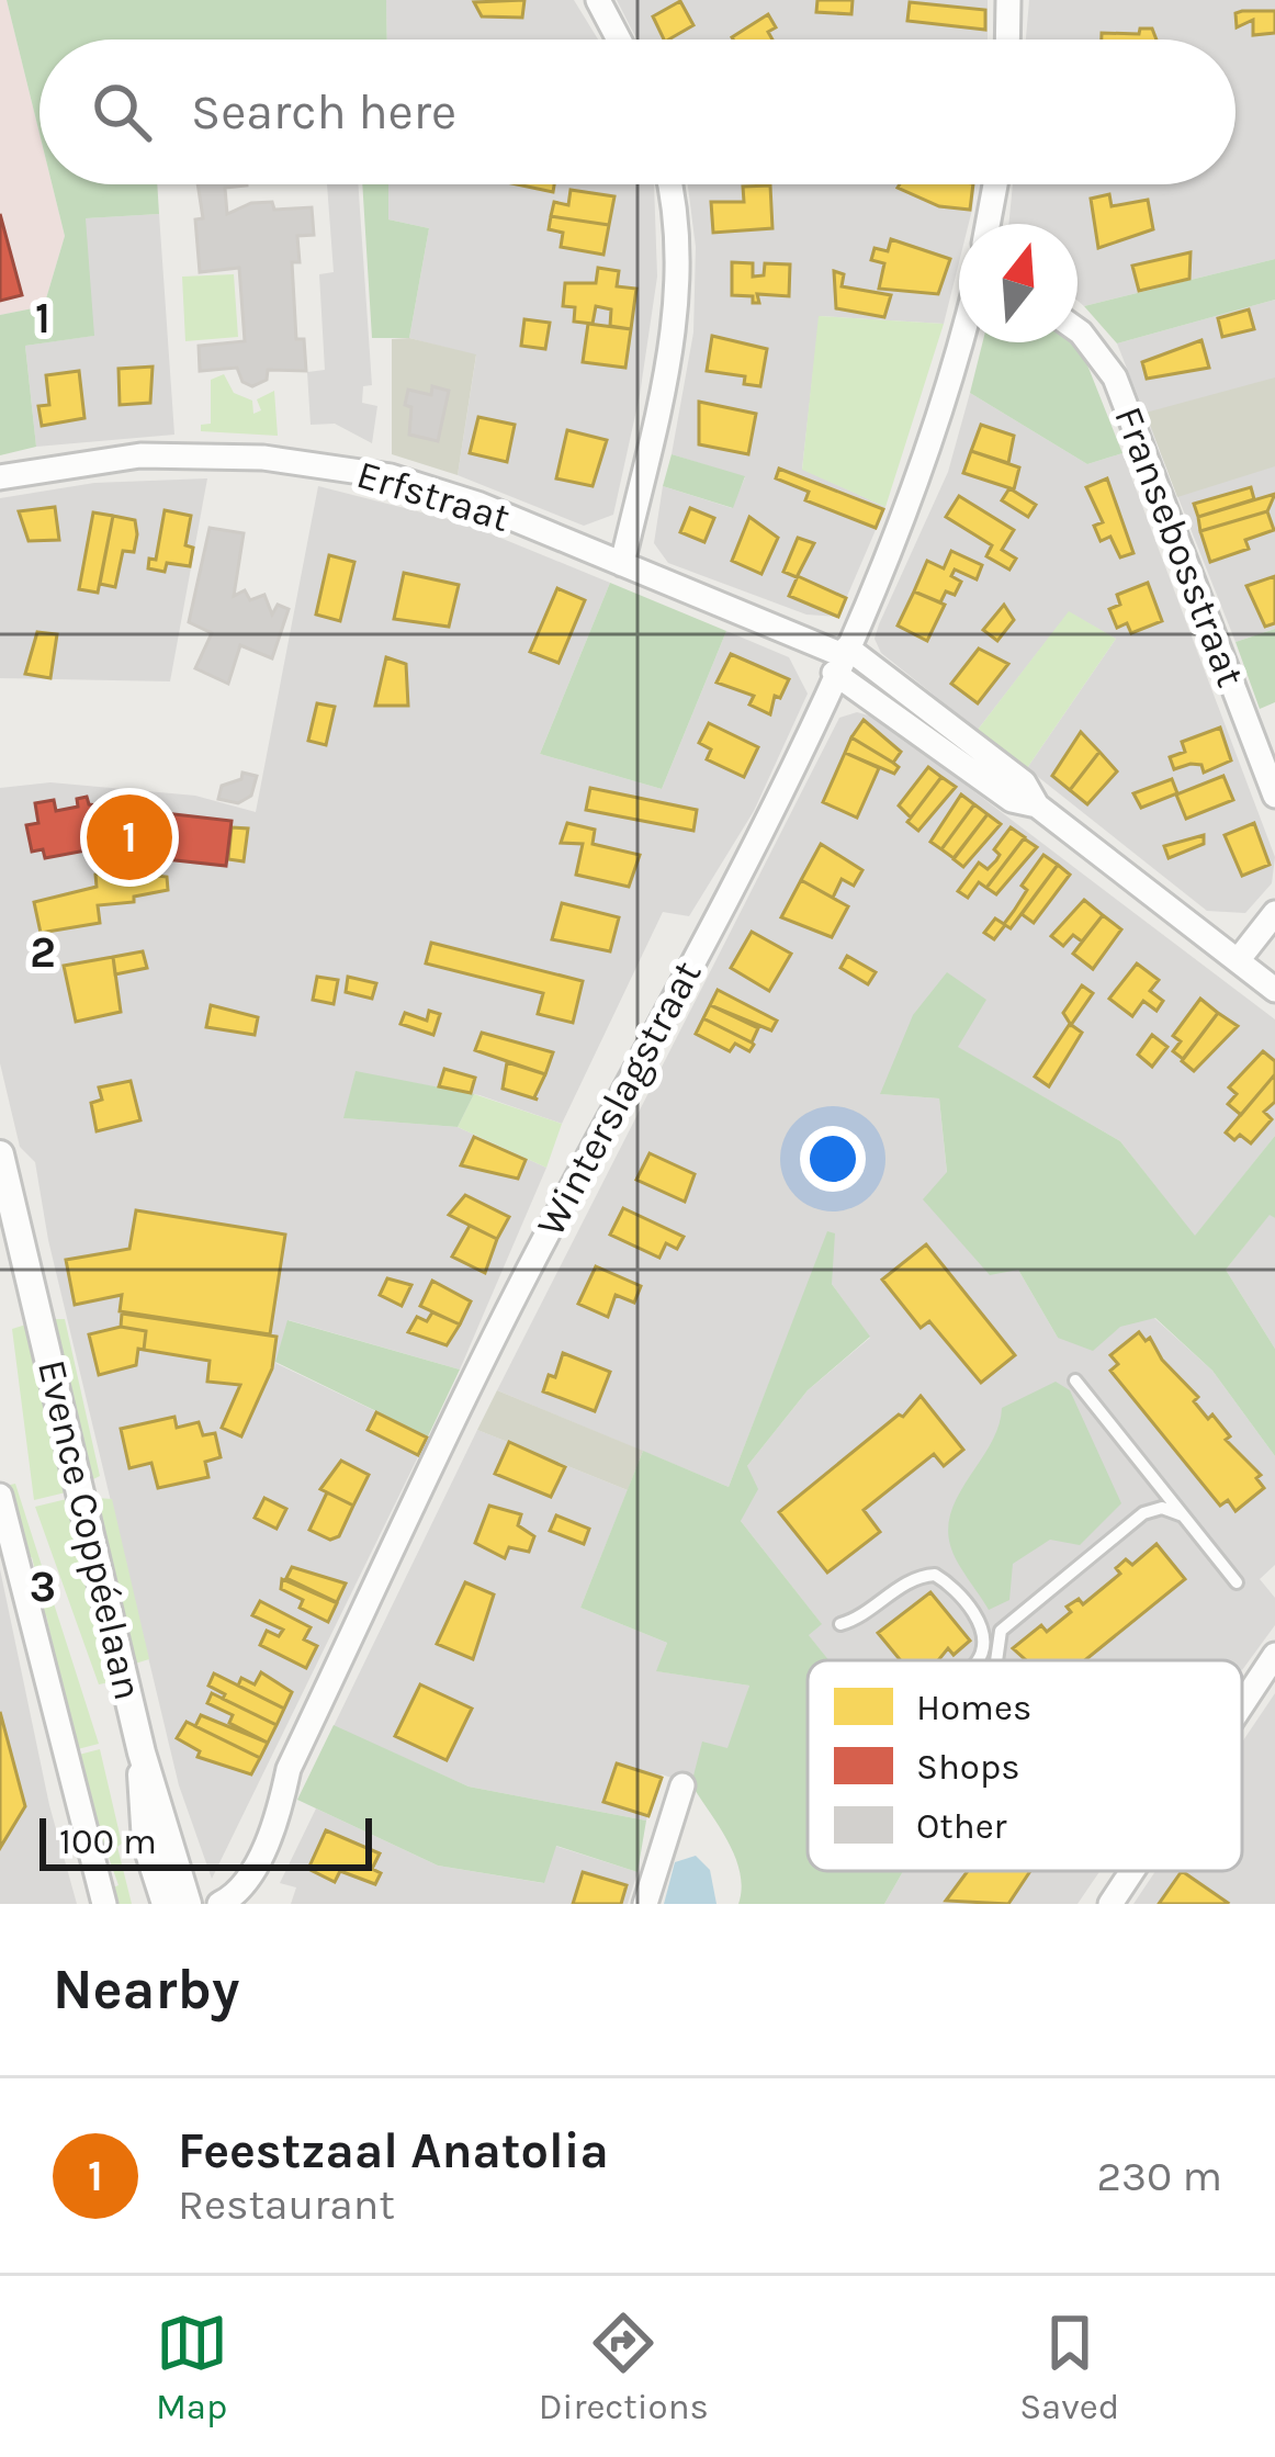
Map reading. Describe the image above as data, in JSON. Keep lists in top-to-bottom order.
{
  "streets": {
    "street": [
      "Erfstraat",
      "Fransebosstraat",
      "Winterslagstraat",
      "Evence Coppéelaan"
    ]
  },
  "crossings": [
    ["Erfstraat", "Winterslagstraat"]
  ],
  "legend": ["Homes", "Shops", "Other"],
  "scale_bar": "100 m",
  "north": "top",
  "page": {
    "search": "Search here",
    "pins": "1",
    "scale": "100 m",
    "heading": "Nearby",
    "list": [
      {
        "mark": "1",
        "name": "Feestzaal Anatolia",
        "note": "Restaurant",
        "value": "230 m"
      }
    ],
    "nav": ["Map", "Directions", "Saved"]
  },
  "grid": {
    "rows": ["1", "2", "3"]
  }
}
